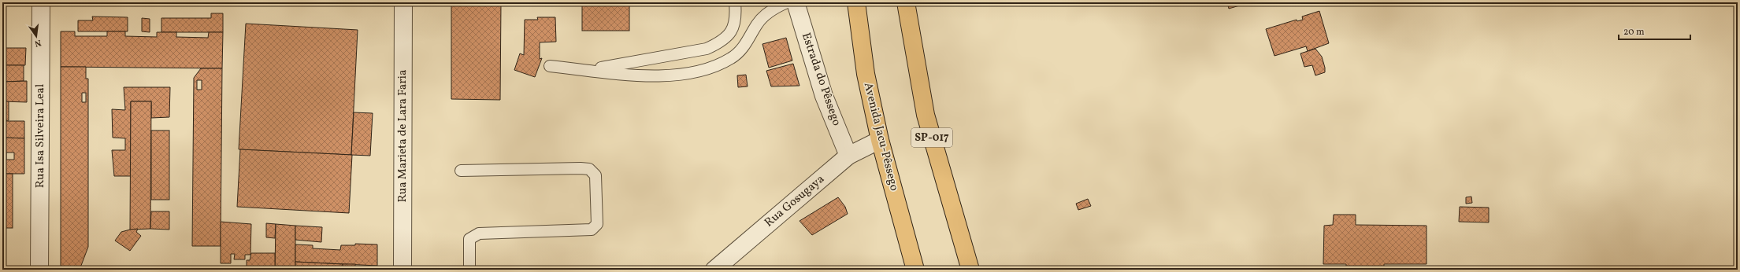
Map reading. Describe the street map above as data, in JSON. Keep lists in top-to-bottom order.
{
  "streets": {
    "highway": ["Avenida Jacu-Pêssego", "SP-017"],
    "street": [
      "Estrada do Pêssego",
      "Rua Isa Silveira Leal",
      "Rua Marieta de Lara Faria",
      "Rua Gosugaya"
    ]
  },
  "crossings": [
    ["Estrada do Pêssego", "Rua Gosugaya"],
    ["Avenida Jacu-Pêssego", "Rua Gosugaya"]
  ],
  "scale_bar": "20 m",
  "north": "bottom"
}
